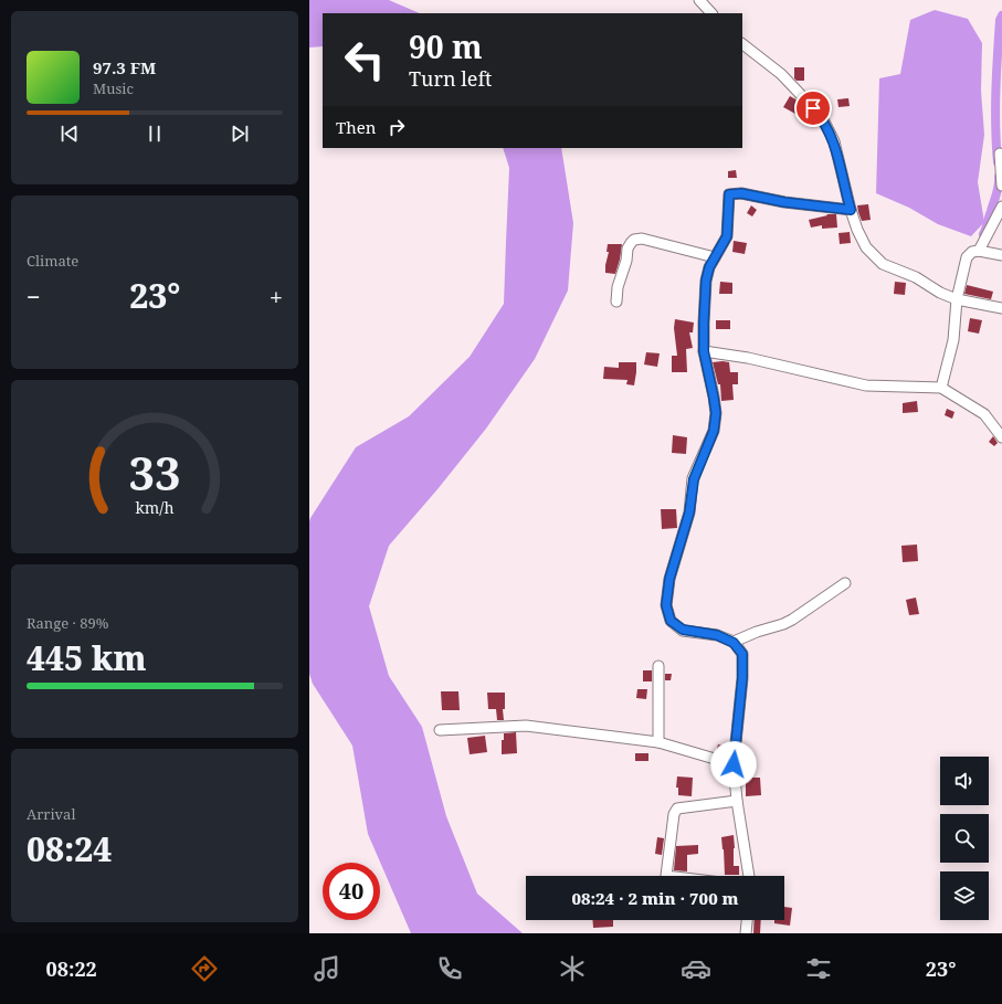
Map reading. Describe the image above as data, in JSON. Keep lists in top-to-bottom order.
{
  "page": {
    "turn": ["90 m", "Turn left"],
    "song": ["97.3 FM", "Music"],
    "then": "Then",
    "tile": [
      "Climate",
      ["Range · 89%", "445 km"],
      ["Arrival", "08:24"]
    ],
    "heat": ["−", "23°", "+"],
    "limit": "40",
    "trip": "08:24 · 2 min · 700 m",
    "tabs": ["08:22", "23°"],
    "gauge": ["33", "km/h"]
  }
}
